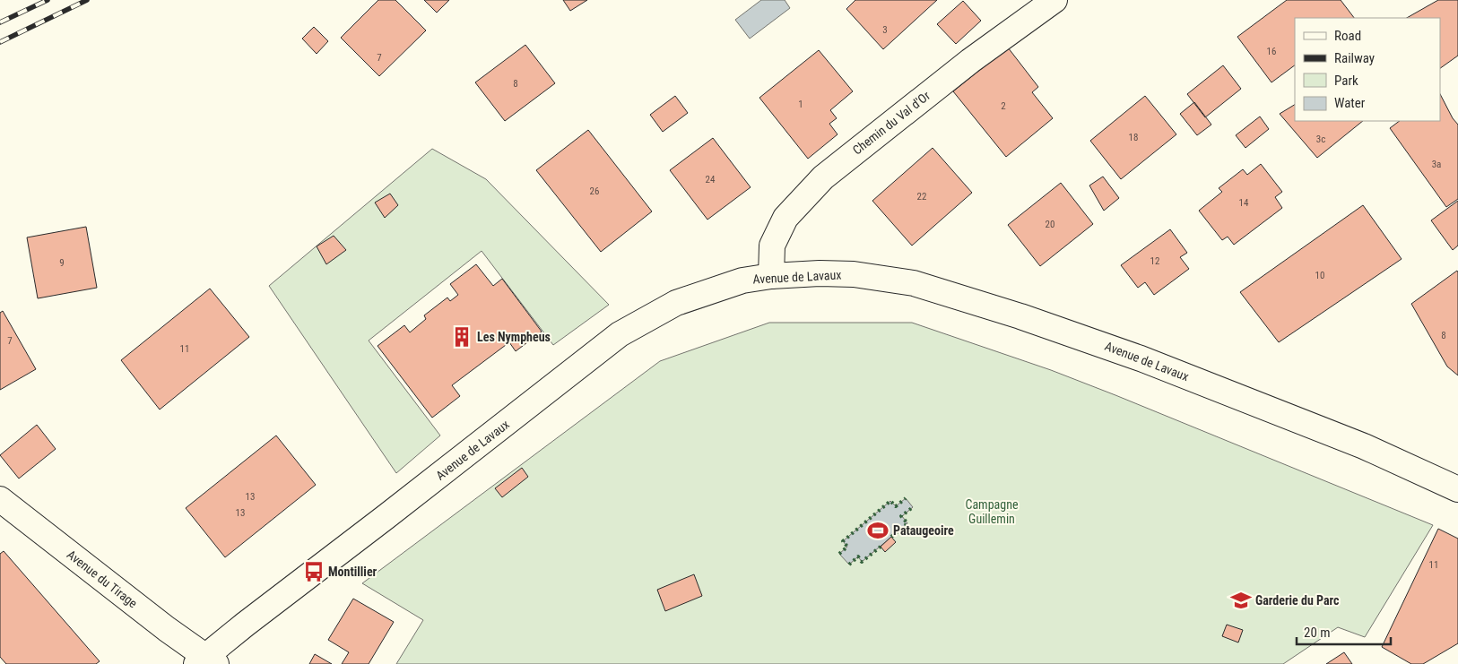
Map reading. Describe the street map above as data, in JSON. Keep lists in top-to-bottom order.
{
  "streets": {
    "main road": ["Chemin du Val d'Or", "Avenue de Lavaux", "Avenue du Tirage"]
  },
  "crossings": [
    ["Chemin du Val d'Or", "Avenue de Lavaux"],
    ["Avenue de Lavaux", "Avenue du Tirage"]
  ],
  "parks": ["Campagne Guillemin"],
  "places": {
    "building": ["Les Nympheus"],
    "sports": ["Pataugeoire"],
    "bus stop": ["Montillier"],
    "school or university": ["Garderie du Parc"]
  },
  "house_numbers": [
    "3",
    "16",
    "7",
    "8",
    "1",
    "2",
    "18",
    "3c",
    "3a",
    "24",
    "26",
    "22",
    "14",
    "20",
    "12",
    "9",
    "10",
    "8",
    "7",
    "11",
    "13",
    "13",
    "11"
  ],
  "legend": [
    "Road",
    "Railway",
    "Park",
    "Water"
  ],
  "scale_bar": "20 m"
}
